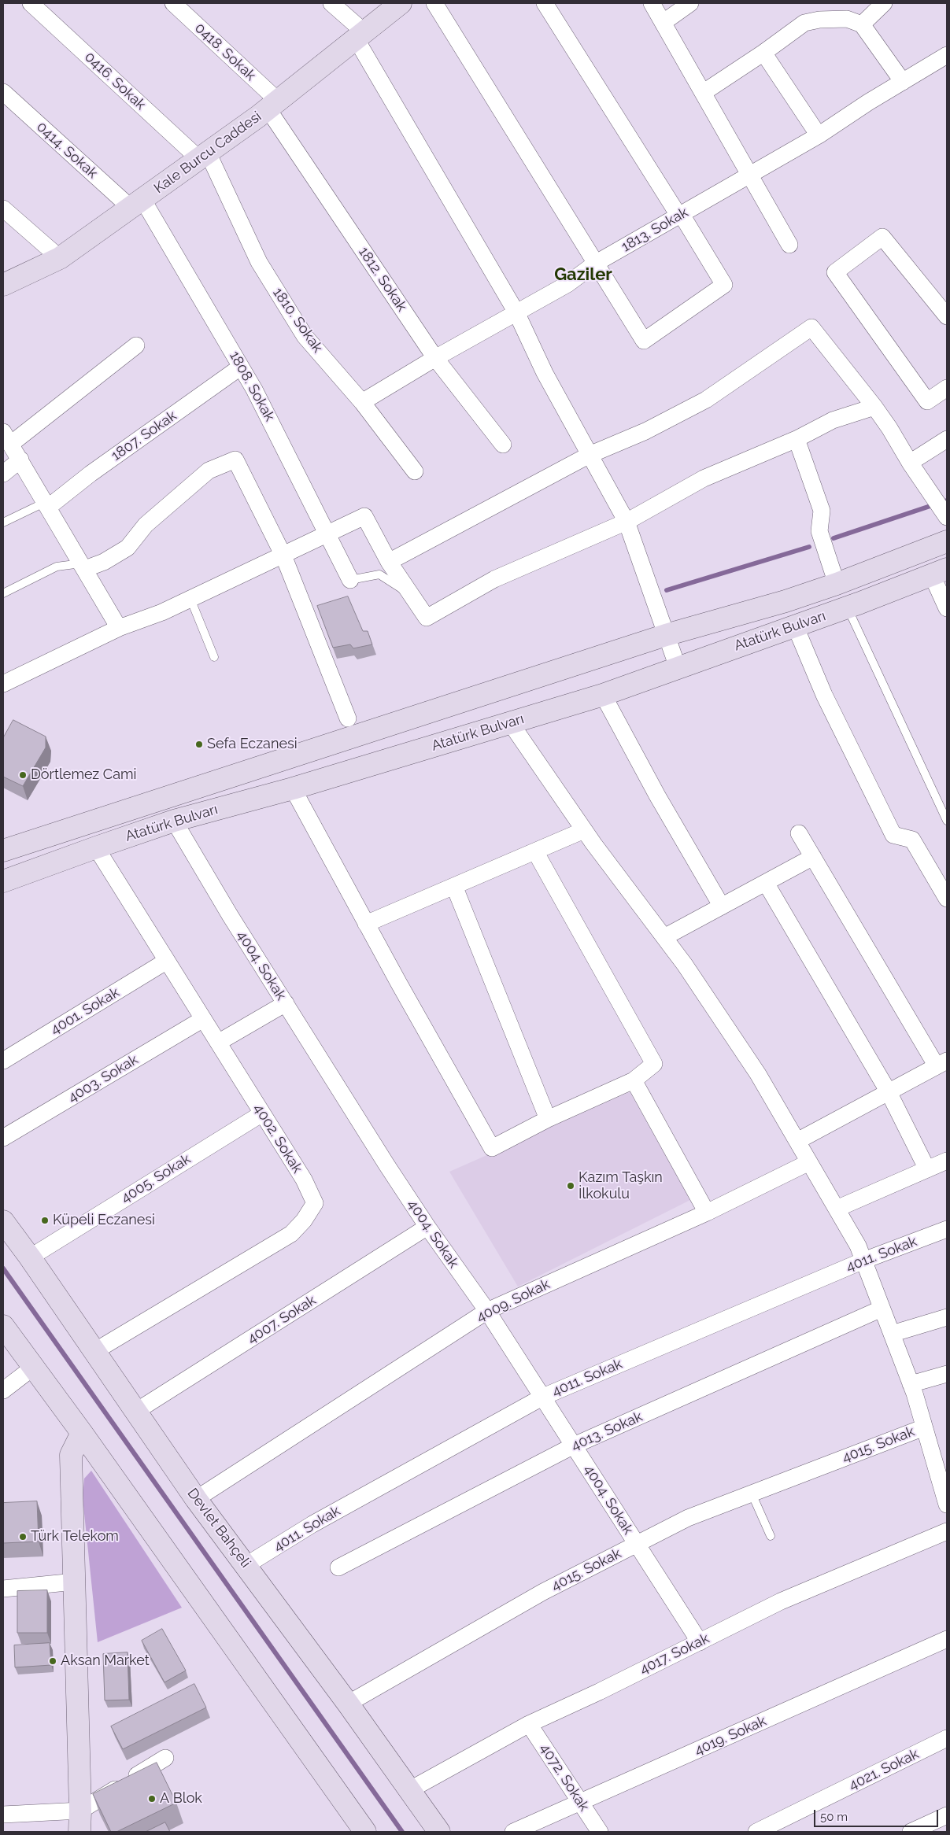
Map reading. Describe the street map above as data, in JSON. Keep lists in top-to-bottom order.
{
  "streets": {
    "street": [
      "0418. Sokak",
      "0416. Sokak",
      "0414. Sokak",
      "Kale Burcu Caddesi",
      "1813. Sokak",
      "1812. Sokak",
      "1810. Sokak",
      "1808. Sokak",
      "1807. Sokak",
      "Atatürk Bulvarı",
      "4004. Sokak",
      "4001. Sokak",
      "4003. Sokak",
      "4002. Sokak",
      "4005. Sokak",
      "4011. Sokak",
      "4009. Sokak",
      "4007. Sokak",
      "4013. Sokak",
      "4015. Sokak",
      "Devlet Bahçeli",
      "4017. Sokak",
      "4019. Sokak",
      "4021. Sokak",
      "4072. Sokak"
    ]
  },
  "crossings": [
    ["0418. Sokak", "Kale Burcu Caddesi"],
    ["0418. Sokak", "1812. Sokak"],
    ["0416. Sokak", "Kale Burcu Caddesi"],
    ["0416. Sokak", "1810. Sokak"],
    ["0414. Sokak", "Kale Burcu Caddesi"],
    ["0414. Sokak", "1808. Sokak"],
    ["Kale Burcu Caddesi", "1812. Sokak"],
    ["Kale Burcu Caddesi", "1810. Sokak"],
    ["Kale Burcu Caddesi", "1808. Sokak"],
    ["1813. Sokak", "1812. Sokak"],
    ["1813. Sokak", "1810. Sokak"],
    ["1808. Sokak", "1807. Sokak"],
    ["Atatürk Bulvarı", "4004. Sokak"],
    ["Atatürk Bulvarı", "4002. Sokak"],
    ["4004. Sokak", "4011. Sokak"],
    ["4004. Sokak", "4009. Sokak"],
    ["4004. Sokak", "4007. Sokak"],
    ["4004. Sokak", "4013. Sokak"],
    ["4004. Sokak", "4015. Sokak"],
    ["4004. Sokak", "4017. Sokak"],
    ["4001. Sokak", "4002. Sokak"],
    ["4003. Sokak", "4002. Sokak"],
    ["4002. Sokak", "4005. Sokak"],
    ["4002. Sokak", "Devlet Bahçeli"],
    ["4005. Sokak", "Devlet Bahçeli"],
    ["4011. Sokak", "Devlet Bahçeli"],
    ["4009. Sokak", "Devlet Bahçeli"],
    ["4007. Sokak", "Devlet Bahçeli"],
    ["4015. Sokak", "Devlet Bahçeli"],
    ["Devlet Bahçeli", "4017. Sokak"],
    ["4017. Sokak", "4072. Sokak"],
    ["4019. Sokak", "4072. Sokak"]
  ],
  "districts": ["Gaziler"],
  "places": [
    "Sefa Eczanesi",
    "Dörtlemez Cami",
    "Kazım Taşkın İlkokulu",
    "Küpeli Eczanesi",
    "Türk Telekom",
    "Aksan Market",
    "A Blok"
  ],
  "scale_bar": "50 m"
}
